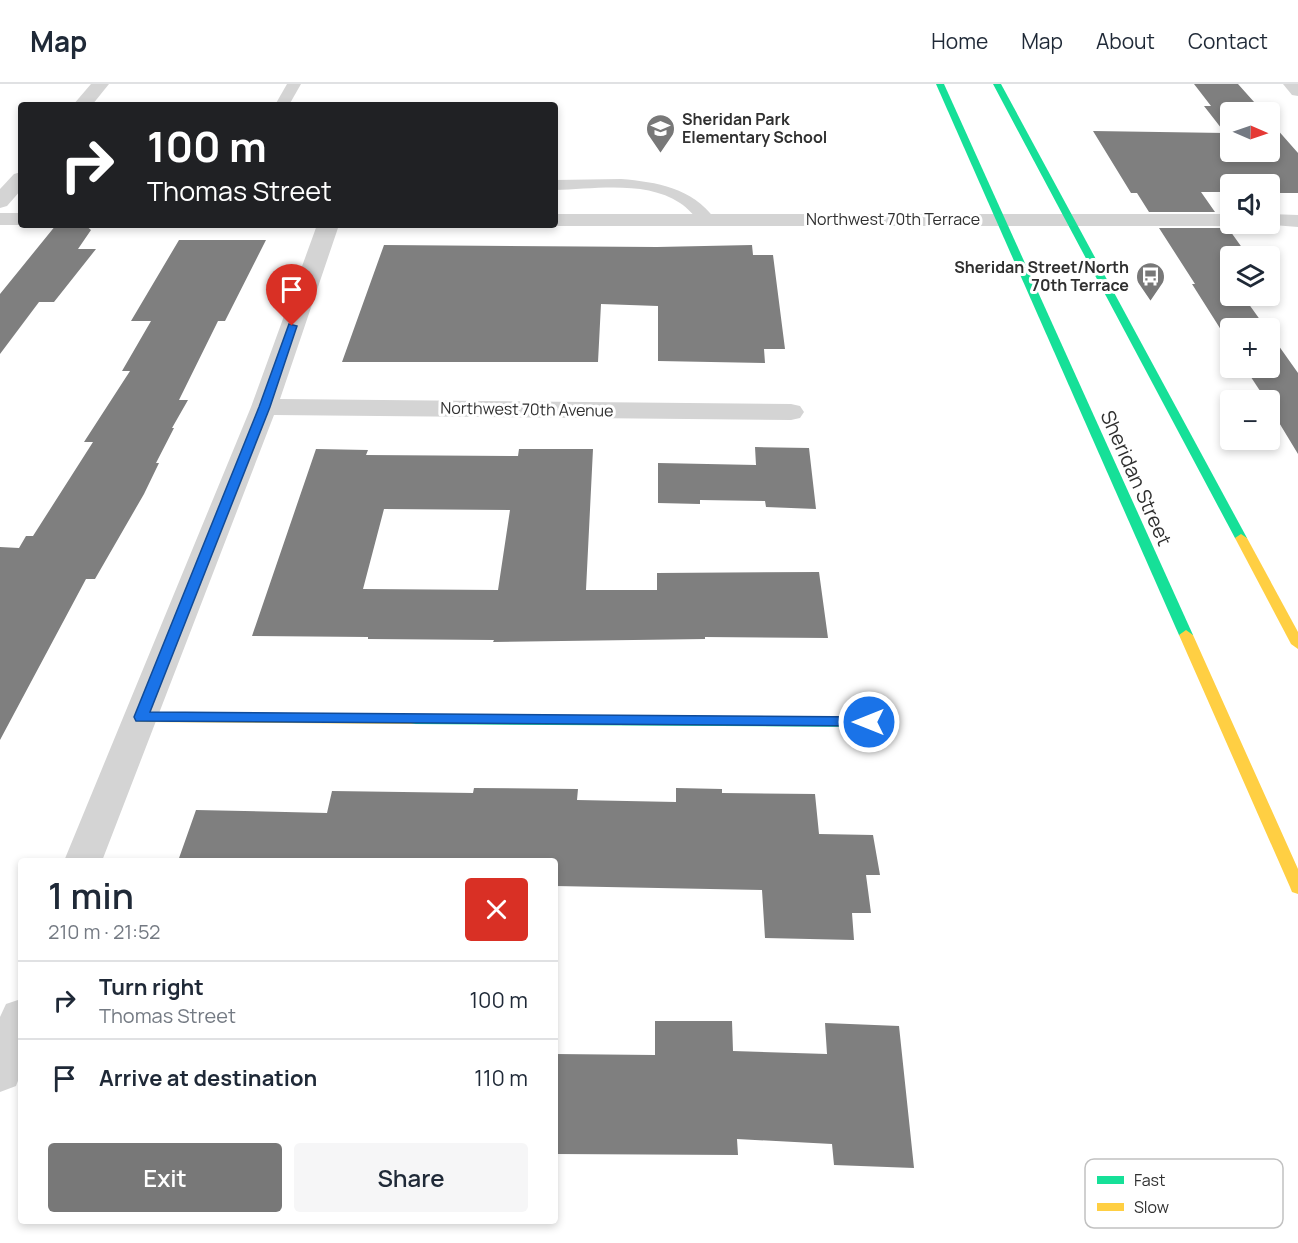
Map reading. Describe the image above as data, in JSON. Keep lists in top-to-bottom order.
{
  "streets": {
    "main road": ["Sheridan Street"],
    "street": ["Northwest 70th Terrace", "Northwest 70th Avenue"]
  },
  "crossings": [
    ["Northwest 70th Terrace", "Sheridan Street"]
  ],
  "places": {
    "school or university": ["Sheridan Park Elementary School"],
    "bus stop": ["Sheridan Street/North 70th Terrace"]
  },
  "legend": ["Fast", "Slow"],
  "north": "right",
  "page": {
    "header": "Map",
    "nav": [
      "Home",
      "Map",
      "About",
      "Contact"
    ],
    "map_buttons": ["+", "−"],
    "turn": ["100 m", "Thomas Street"],
    "heading": ["1 min", "210 m · 21:52"],
    "list": [
      {
        "name": "Turn right",
        "note": "Thomas Street",
        "value": "100 m"
      },
      {
        "name": "Arrive at destination",
        "value": "110 m"
      }
    ],
    "buttons": ["Exit", "Share"]
  }
}
